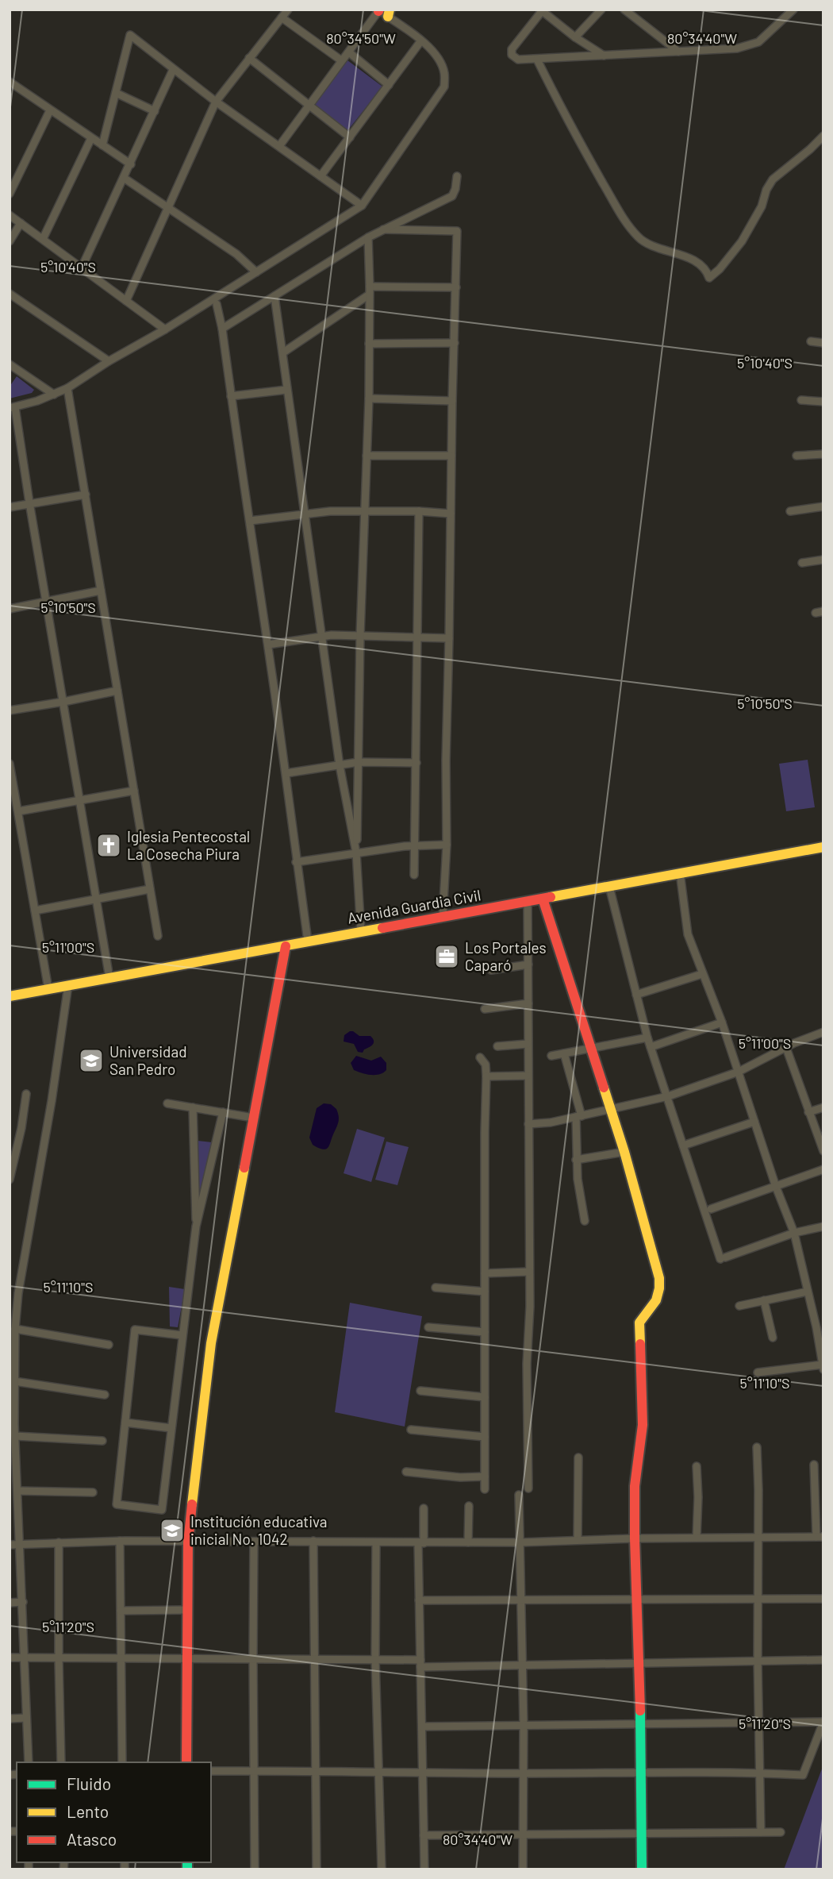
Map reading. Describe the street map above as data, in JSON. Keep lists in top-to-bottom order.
{
  "streets": {
    "main road": ["Avenida Guardia Civil"]
  },
  "places": {
    "church": ["Iglesia Pentecostal La Cosecha Piura"],
    "office": ["Los Portales Caparó"],
    "school or university": ["Universidad San Pedro", "Institución educativa inicial No. 1042"]
  },
  "legend": ["Fluido", "Lento", "Atasco"],
  "coordinates": [
    "80°34'50\"W",
    "80°34'40\"W",
    "5°10'40\"S",
    "5°10'50\"S",
    "5°11'00\"S",
    "5°11'10\"S",
    "5°11'20\"S"
  ]
}
